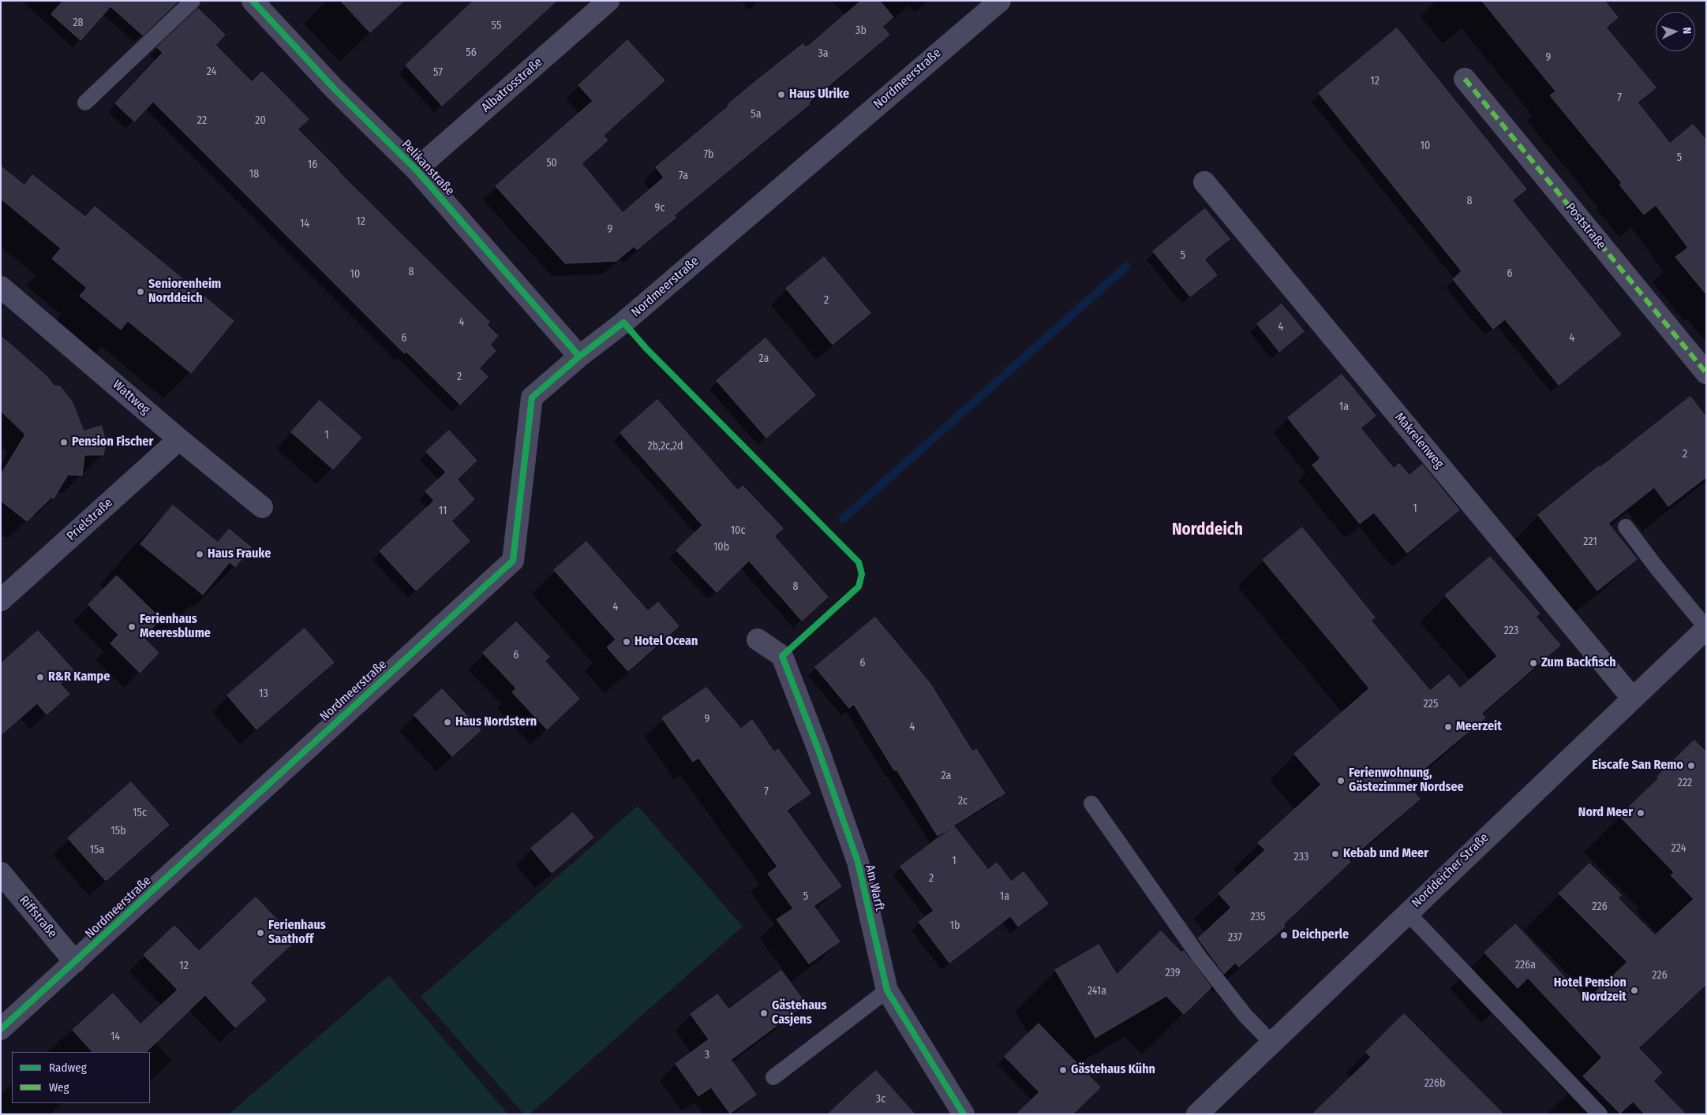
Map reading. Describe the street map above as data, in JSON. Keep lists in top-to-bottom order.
{
  "streets": {
    "street": [
      "Nordmeerstraße",
      "Albatrosstraße",
      "Pelikanstraße",
      "Poststraße",
      "Wattweg",
      "Makrelenweg",
      "Prielstraße",
      "Norddeicher Straße",
      "Am Warft",
      "Riffstraße"
    ]
  },
  "crossings": [
    ["Nordmeerstraße", "Pelikanstraße"],
    ["Nordmeerstraße", "Riffstraße"],
    ["Albatrosstraße", "Pelikanstraße"],
    ["Wattweg", "Prielstraße"],
    ["Makrelenweg", "Norddeicher Straße"]
  ],
  "districts": ["Norddeich"],
  "places": [
    "Haus Ulrike",
    "Seniorenheim Norddeich",
    "Pension Fischer",
    "Haus Frauke",
    "Ferienhaus Meeresblume",
    "Hotel Ocean",
    "Zum Backfisch",
    "R&R Kampe",
    "Haus Nordstern",
    "Meerzeit",
    "Eiscafe San Remo",
    "Ferienwohnung, Gästezimmer Nordsee",
    "Nord Meer",
    "Kebab und Meer",
    "Ferienhaus Saathoff",
    "Deichperle",
    "Hotel Pension Nordzeit",
    "Gästehaus Casjens",
    "Gästehaus Kühn"
  ],
  "house_numbers": [
    "28",
    "55",
    "3b",
    "56",
    "3a",
    "9",
    "24",
    "57",
    "12",
    "7",
    "5a",
    "22",
    "20",
    "10",
    "7b",
    "5",
    "50",
    "16",
    "18",
    "7a",
    "8",
    "9c",
    "12",
    "14",
    "9",
    "5",
    "8",
    "6",
    "10",
    "2",
    "4",
    "4",
    "6",
    "4",
    "2a",
    "2",
    "1a",
    "1",
    "2b,2c,2d",
    "2",
    "1",
    "11",
    "10c",
    "221",
    "10b",
    "8",
    "4",
    "223",
    "6",
    "6",
    "13",
    "225",
    "9",
    "4",
    "2a",
    "222",
    "7",
    "2c",
    "15c",
    "15b",
    "224",
    "15a",
    "233",
    "1",
    "2",
    "5",
    "1a",
    "226",
    "235",
    "1b",
    "237",
    "226a",
    "12",
    "239",
    "226",
    "241a",
    "14",
    "3",
    "226b",
    "3c"
  ],
  "legend": ["Radweg", "Weg"],
  "north": "right"
}
